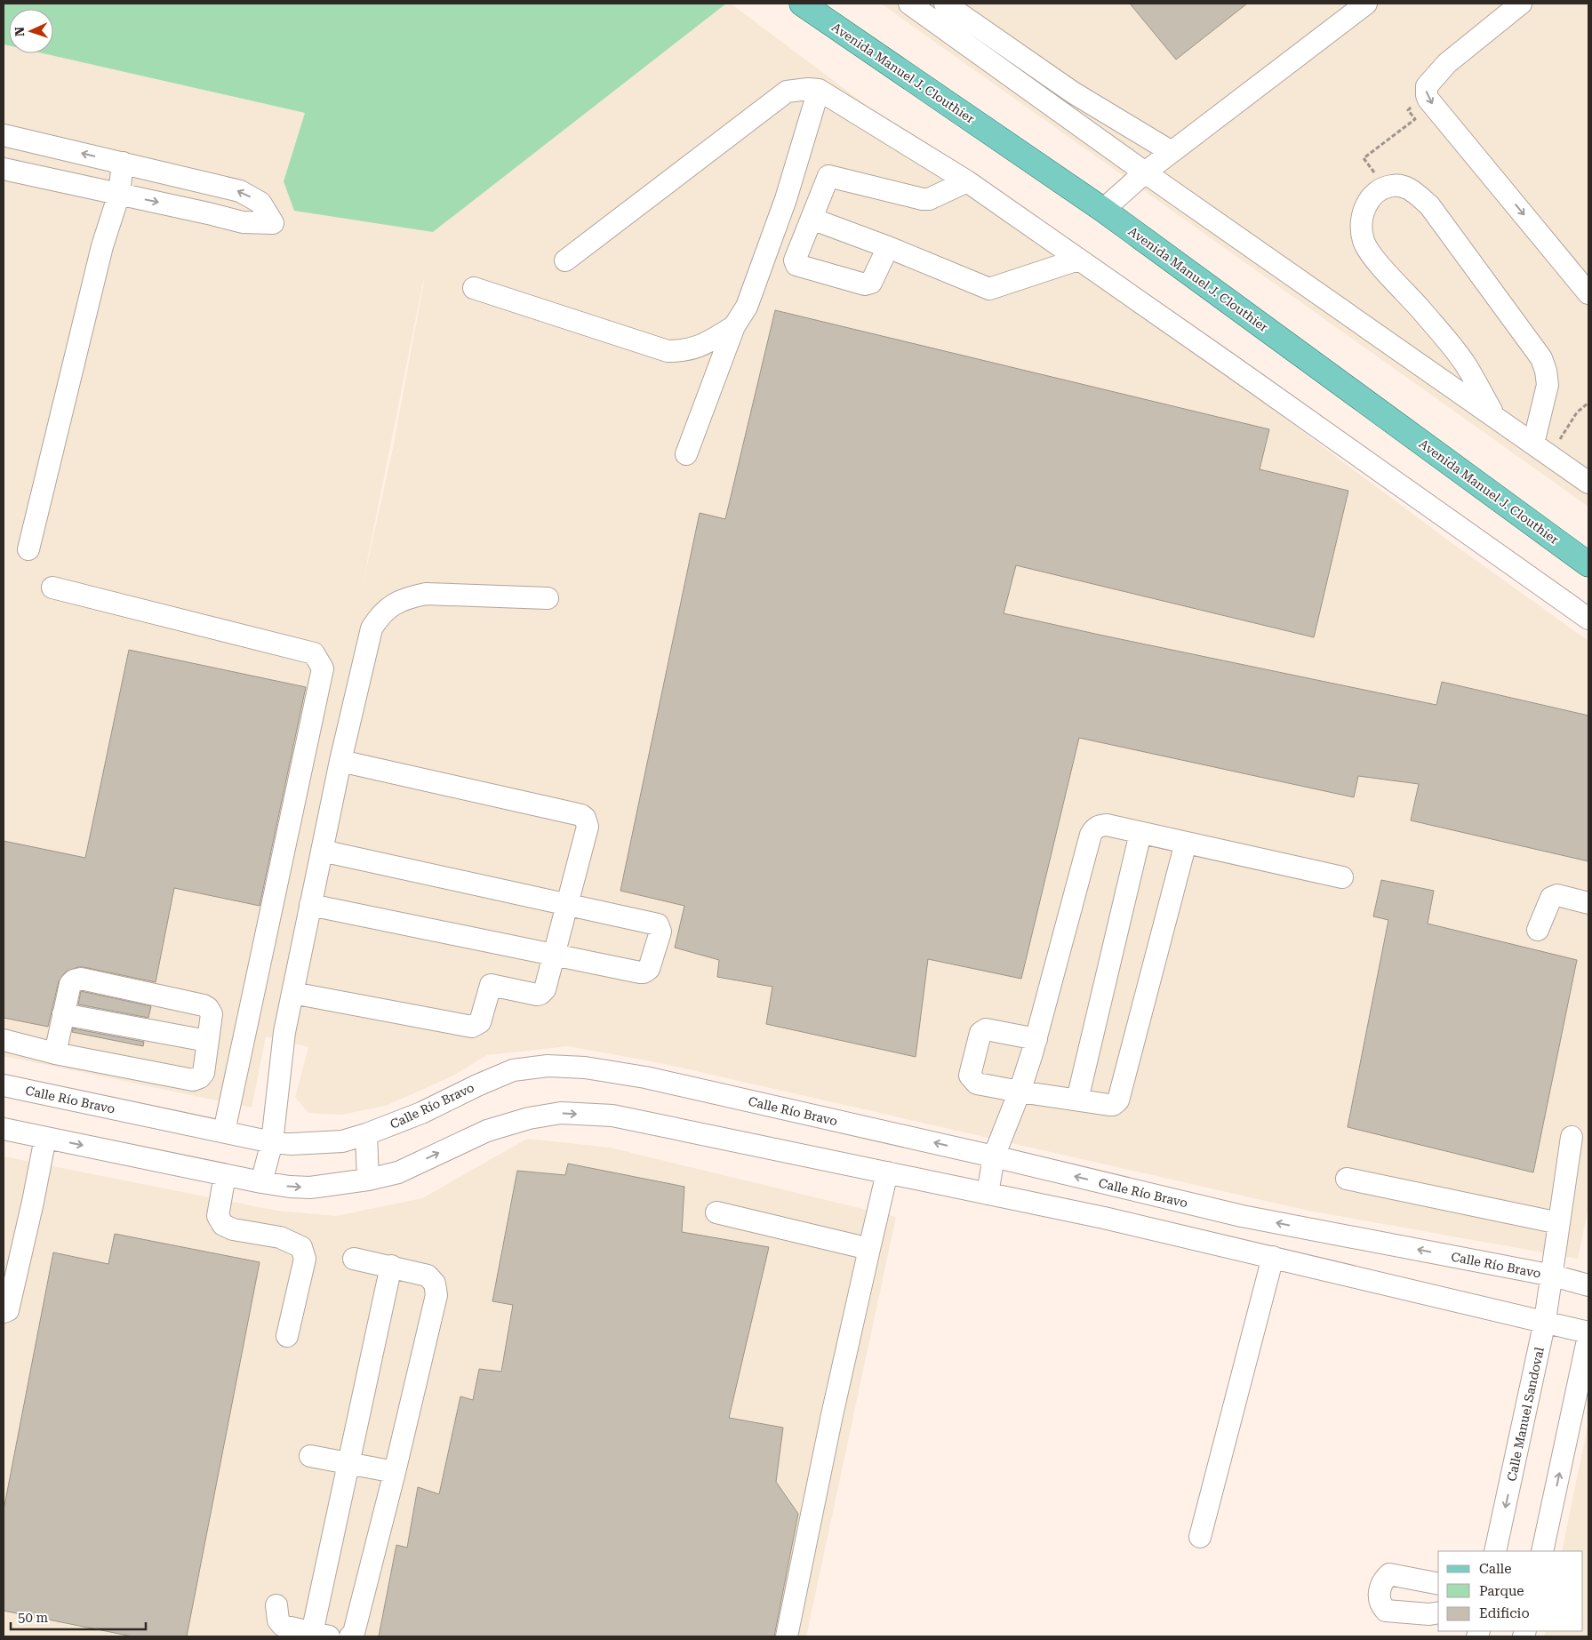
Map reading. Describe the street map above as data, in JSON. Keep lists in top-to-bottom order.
{
  "streets": {
    "main road": ["Avenida Manuel J. Clouthier"],
    "street": ["Calle Río Bravo", "Calle Manuel Sandoval"]
  },
  "crossings": [
    ["Calle Río Bravo", "Calle Manuel Sandoval"]
  ],
  "legend": ["Calle", "Parque", "Edificio"],
  "scale_bar": "50 m",
  "north": "left"
}
